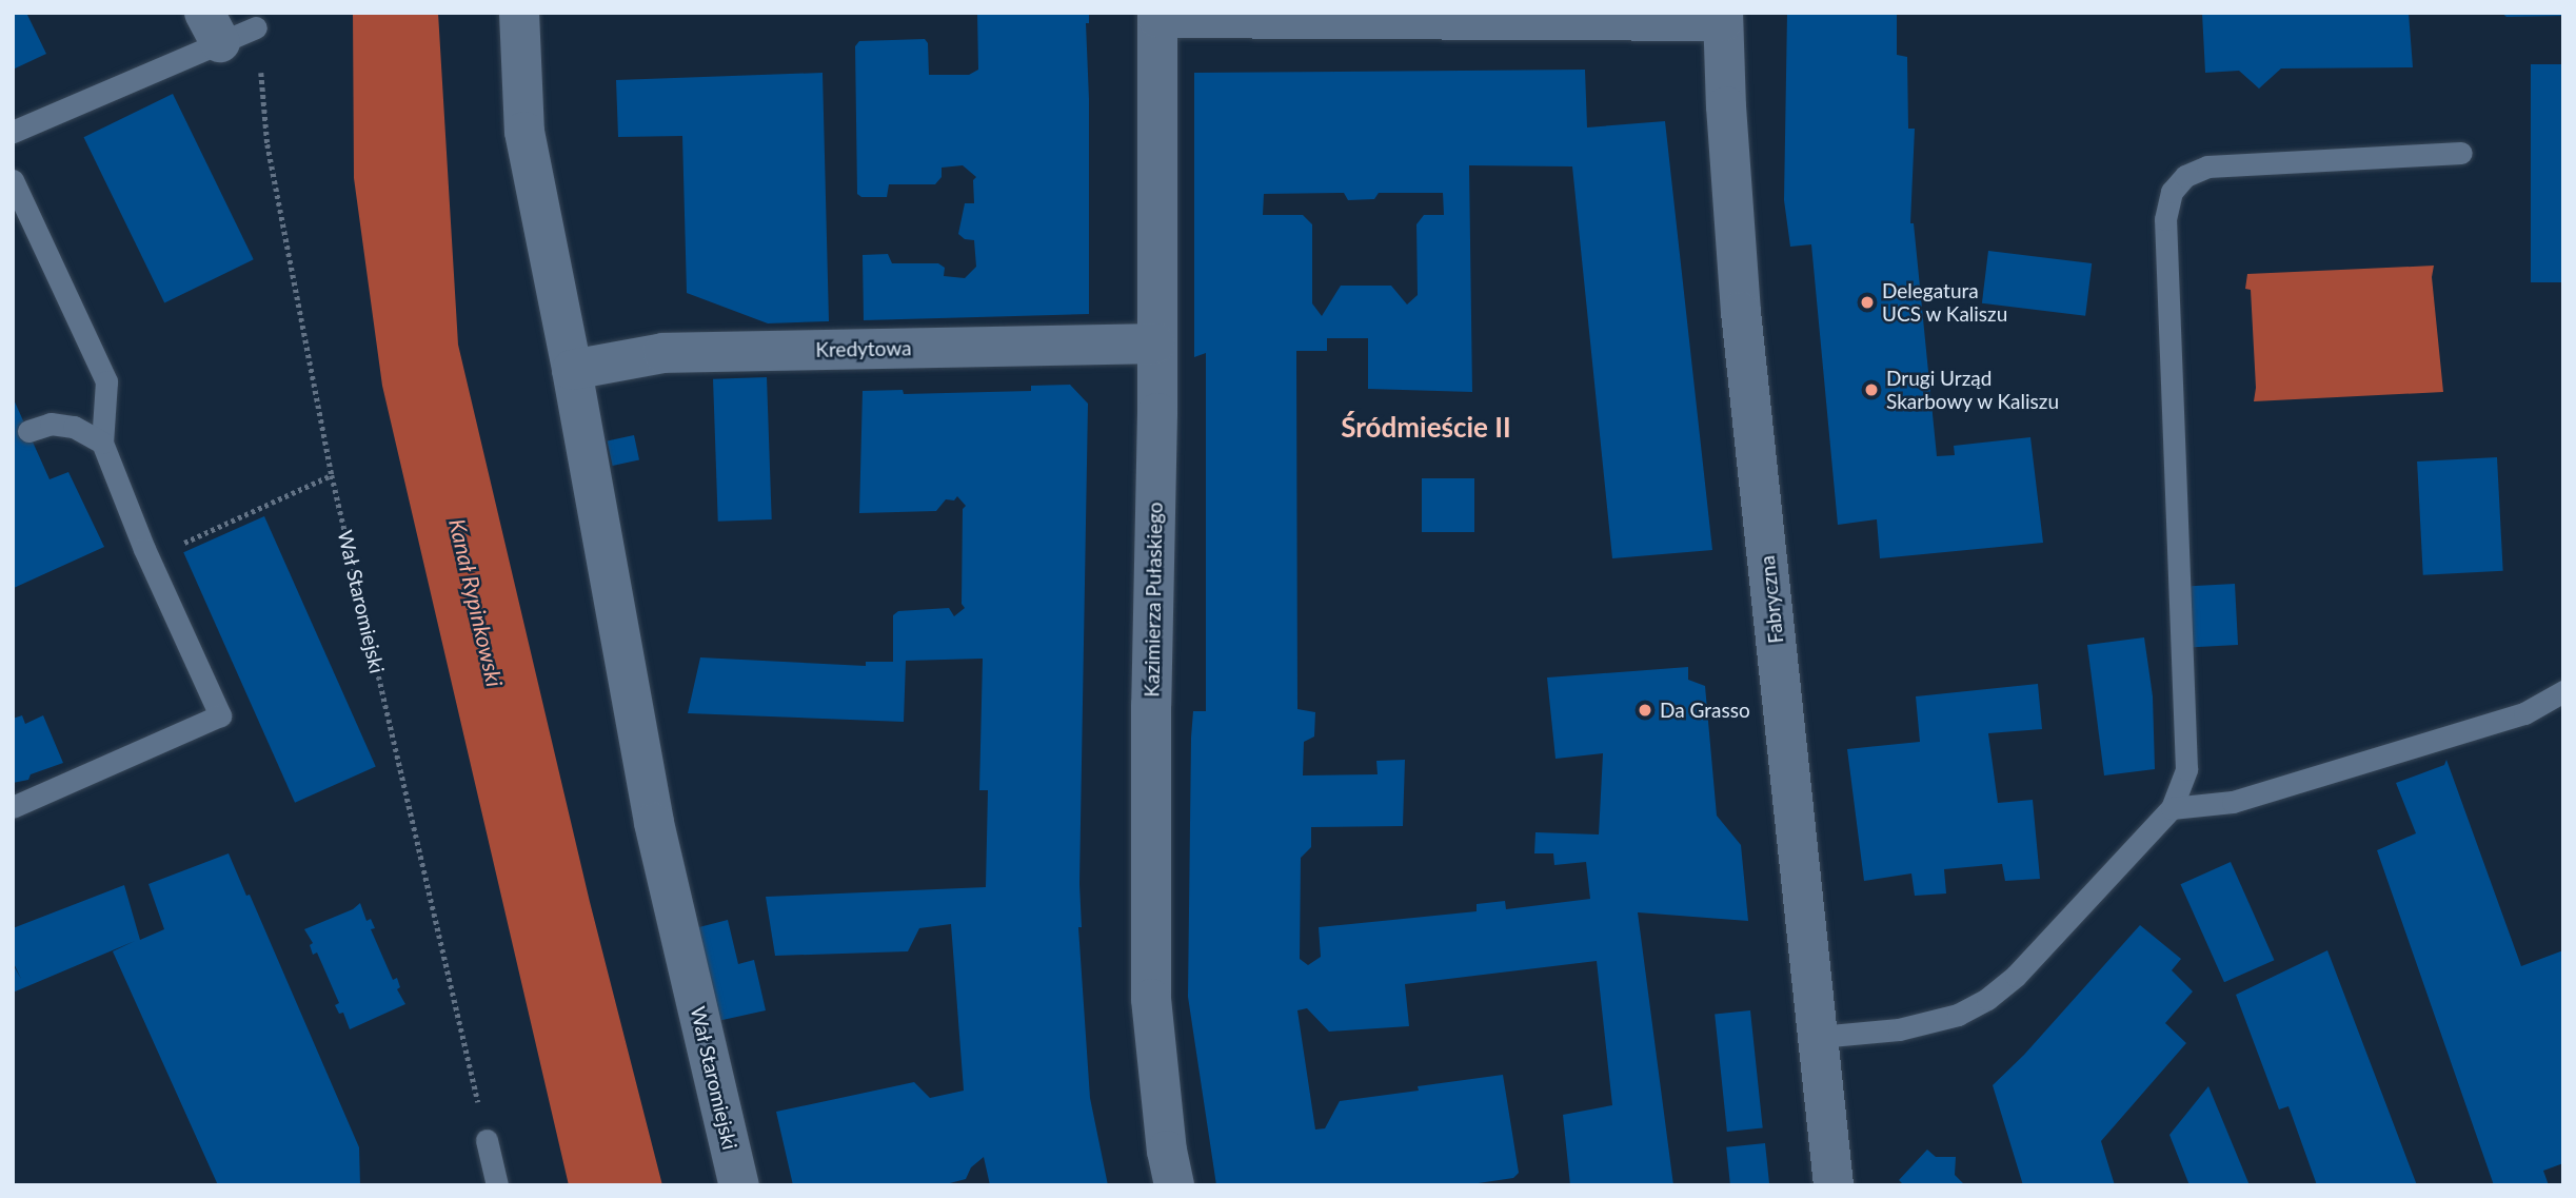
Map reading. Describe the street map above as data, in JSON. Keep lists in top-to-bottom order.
{
  "streets": {
    "street": [
      "Kredytowa",
      "Kazimierza Pułaskiego",
      "Fabryczna",
      "Wał Staromiejski"
    ]
  },
  "crossings": [
    ["Kredytowa", "Kazimierza Pułaskiego"],
    ["Kredytowa", "Wał Staromiejski"]
  ],
  "districts": ["Śródmieście II"],
  "water": ["Kanał Rypinkowski"],
  "places": ["Delegatura UCS w Kaliszu", "Drugi Urząd Skarbowy w Kaliszu", "Da Grasso"]
}
